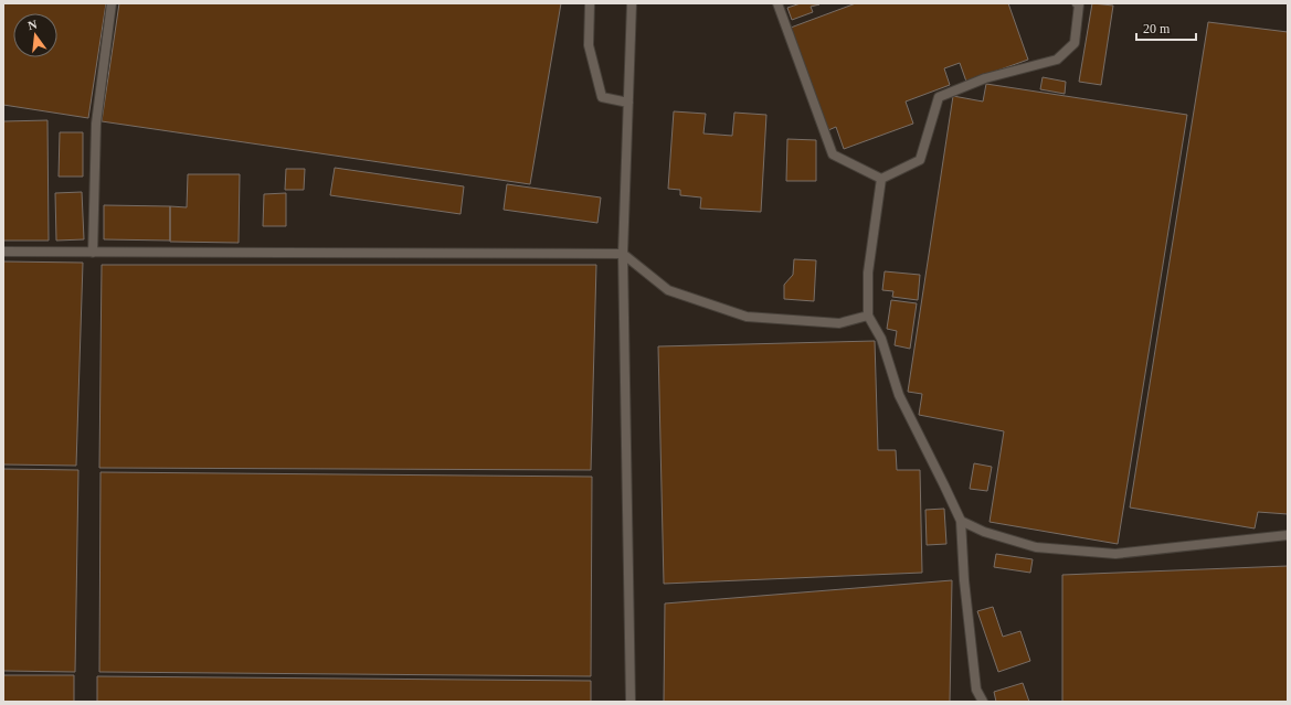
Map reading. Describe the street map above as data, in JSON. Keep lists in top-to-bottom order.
{
  "scale_bar": "20 m",
  "north": "top"
}
